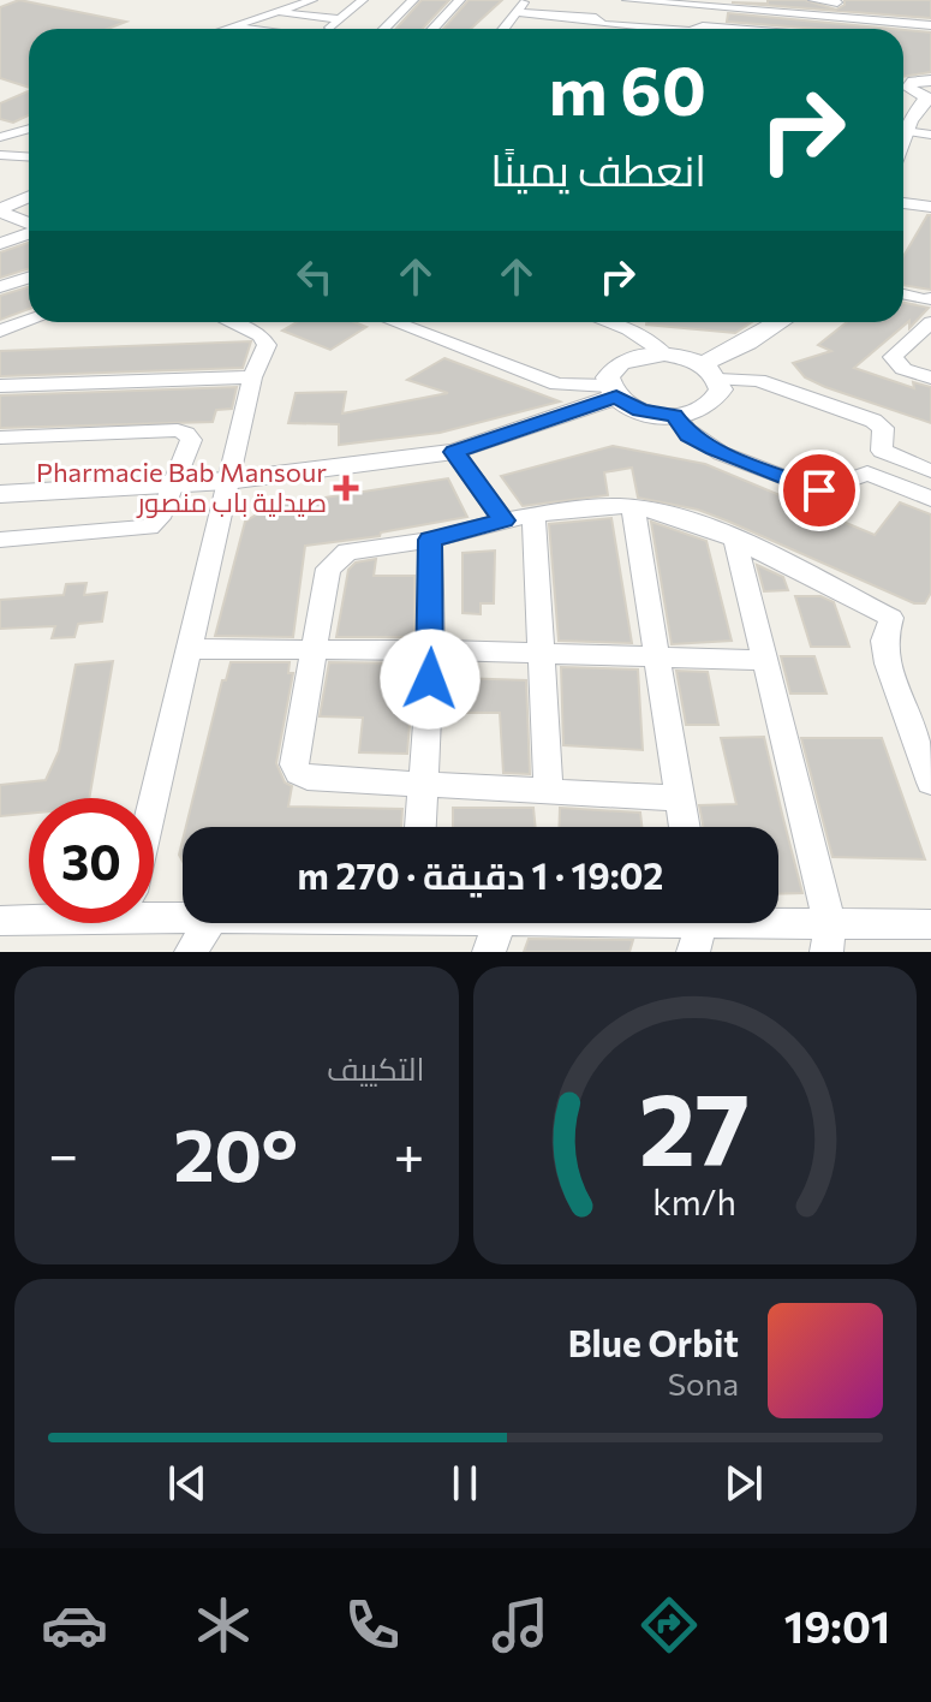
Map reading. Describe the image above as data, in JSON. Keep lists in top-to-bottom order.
{
  "places": {
    "health": ["Pharmacie Bab Mansour صيدلية باب منصور"]
  },
  "page": {
    "turn": ["60 m", "انعطف يمينًا"],
    "limit": "30",
    "trip": "19:02 · 1 دقيقة · 270 m",
    "tile": "التكييف",
    "heat": ["−", "20°", "+"],
    "song": ["Blue Orbit", "Sona"],
    "tabs": "19:01",
    "gauge": ["27", "km/h"]
  }
}
